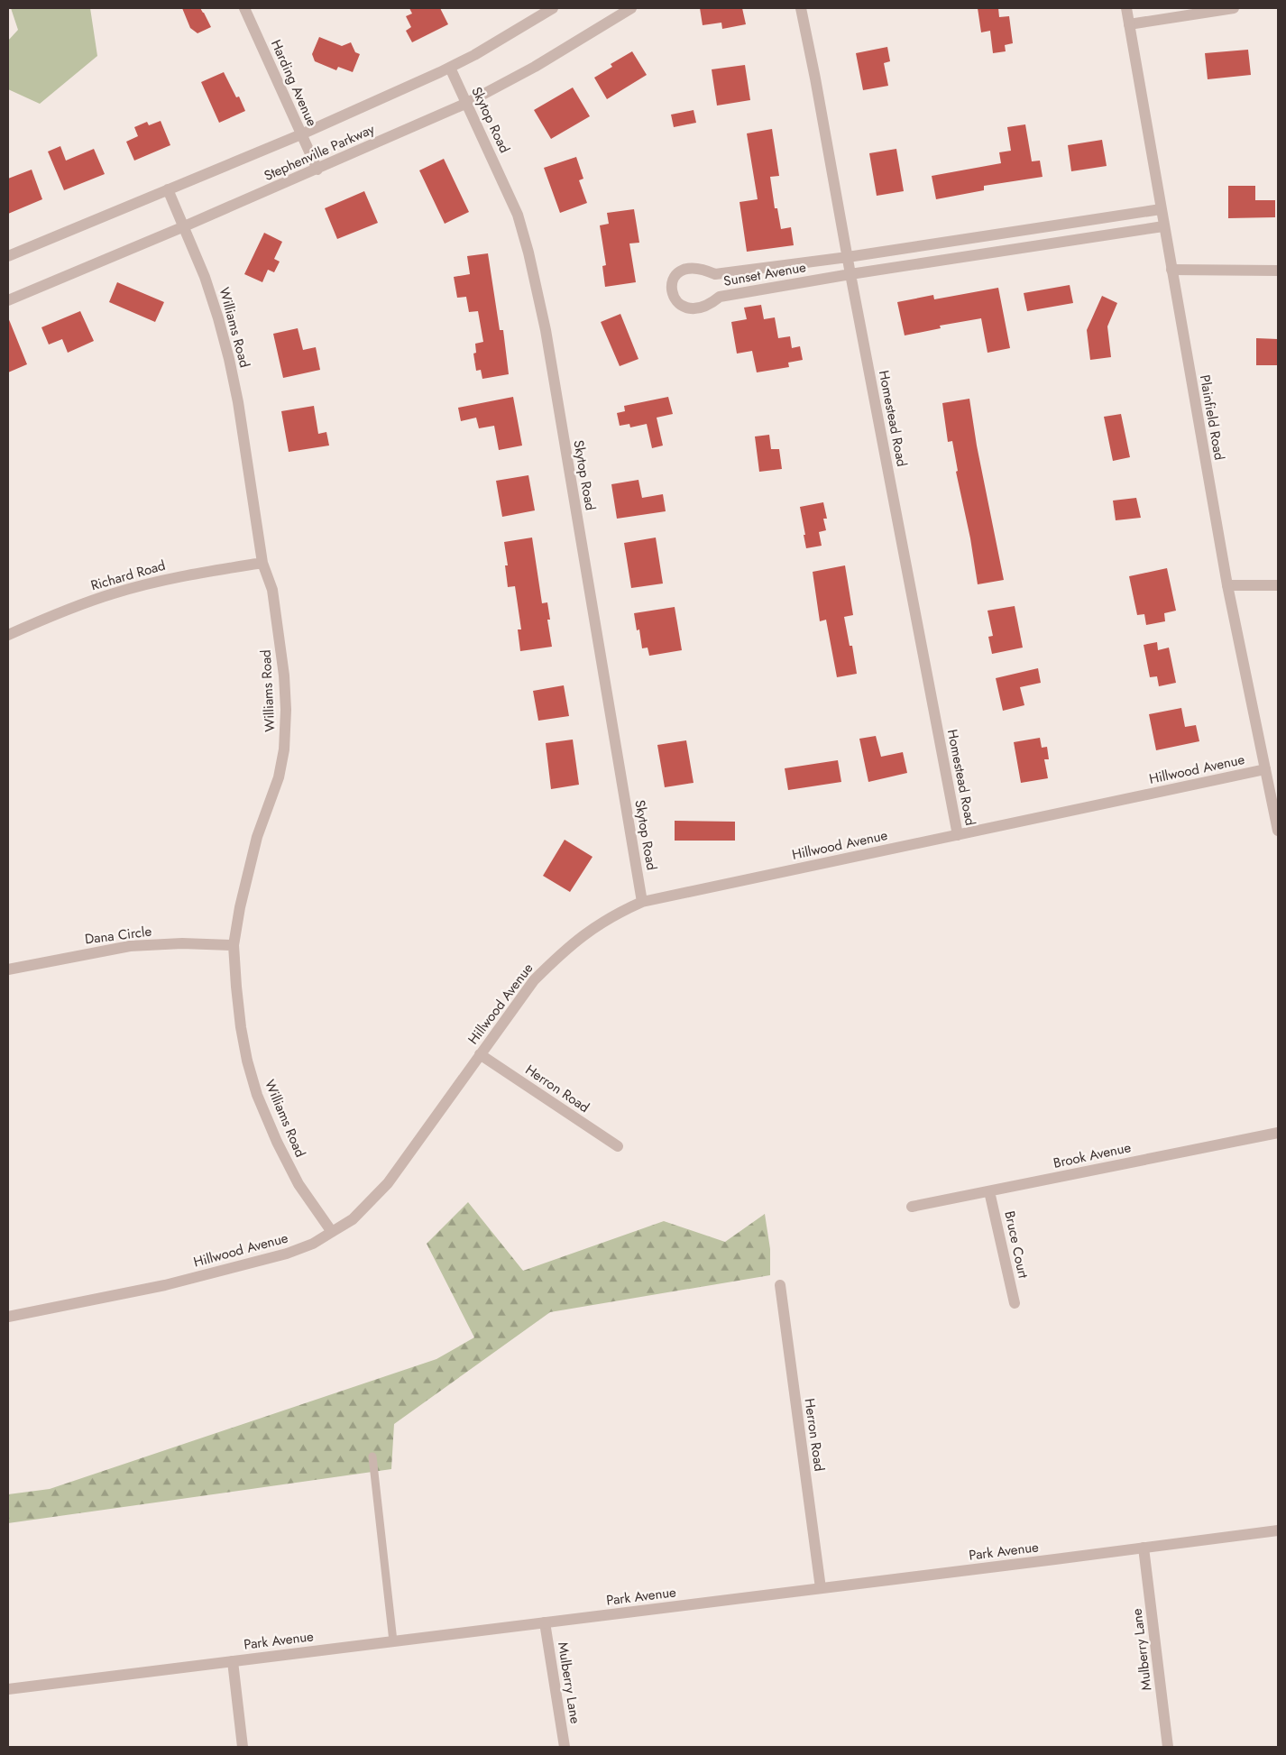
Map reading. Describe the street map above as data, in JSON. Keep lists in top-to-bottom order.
{
  "streets": {
    "street": [
      "Harding Avenue",
      "Skytop Road",
      "Stephenville Parkway",
      "Sunset Avenue",
      "Williams Road",
      "Plainfield Road",
      "Homestead Road",
      "Richard Road",
      "Hillwood Avenue",
      "Dana Circle",
      "Herron Road",
      "Brook Avenue",
      "Bruce Court",
      "Park Avenue",
      "Mulberry Lane"
    ]
  },
  "crossings": [
    ["Harding Avenue", "Stephenville Parkway"],
    ["Skytop Road", "Stephenville Parkway"],
    ["Skytop Road", "Hillwood Avenue"],
    ["Stephenville Parkway", "Williams Road"],
    ["Sunset Avenue", "Plainfield Road"],
    ["Sunset Avenue", "Homestead Road"],
    ["Williams Road", "Richard Road"],
    ["Williams Road", "Hillwood Avenue"],
    ["Williams Road", "Dana Circle"],
    ["Plainfield Road", "Hillwood Avenue"],
    ["Homestead Road", "Hillwood Avenue"],
    ["Hillwood Avenue", "Herron Road"],
    ["Herron Road", "Park Avenue"],
    ["Brook Avenue", "Bruce Court"],
    ["Park Avenue", "Mulberry Lane"]
  ]
}
